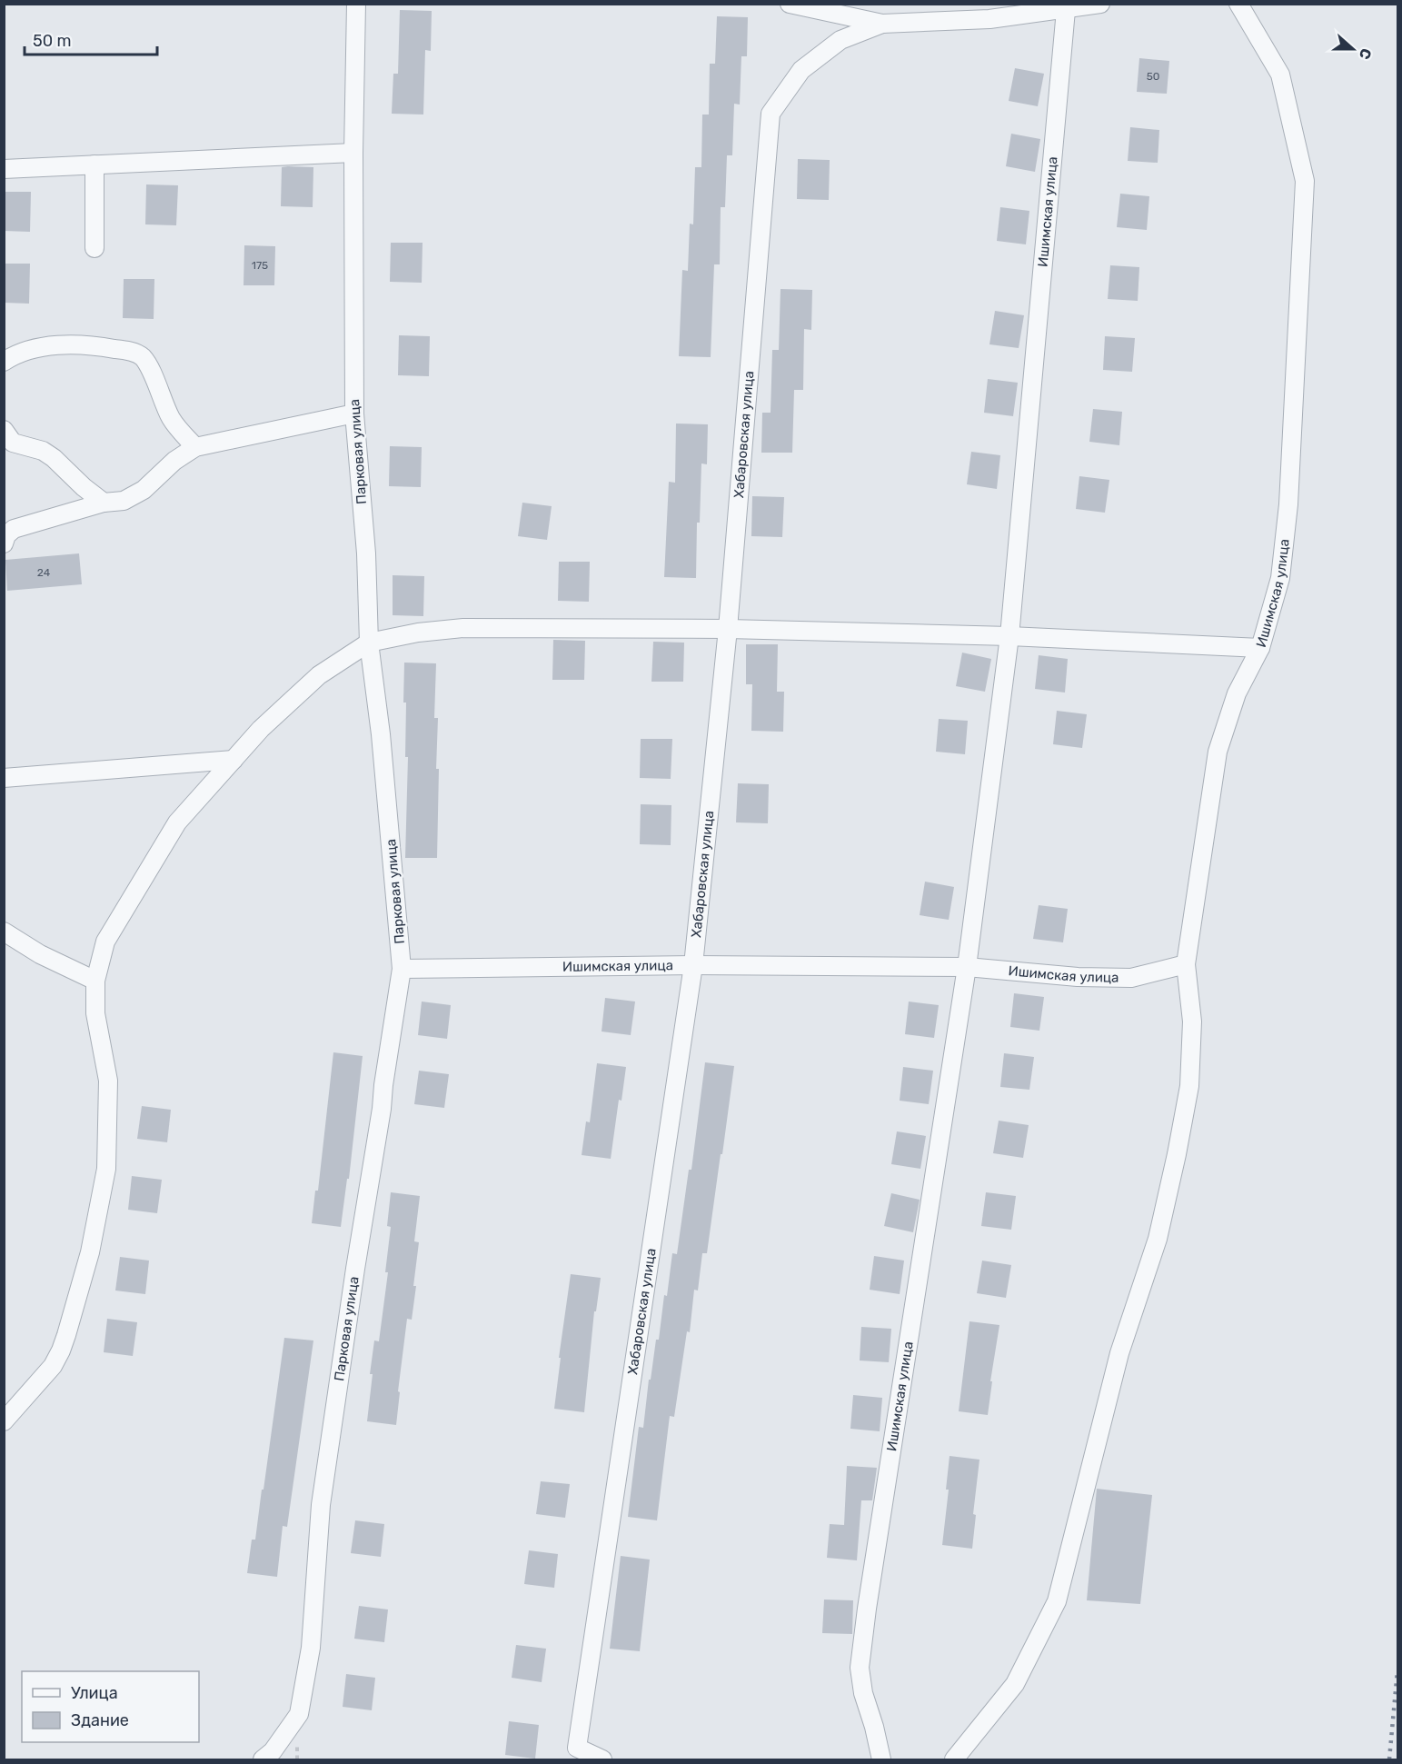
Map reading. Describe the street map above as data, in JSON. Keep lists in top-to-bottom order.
{
  "streets": {
    "street": ["Ишимская улица", "Хабаровская улица", "Парковая улица"]
  },
  "crossings": [
    ["Ишимская улица", "Хабаровская улица"],
    ["Ишимская улица", "Парковая улица"]
  ],
  "house_numbers": ["50", "175", "24"],
  "legend": ["Улица", "Здание"],
  "scale_bar": "50 m",
  "north": "right"
}
